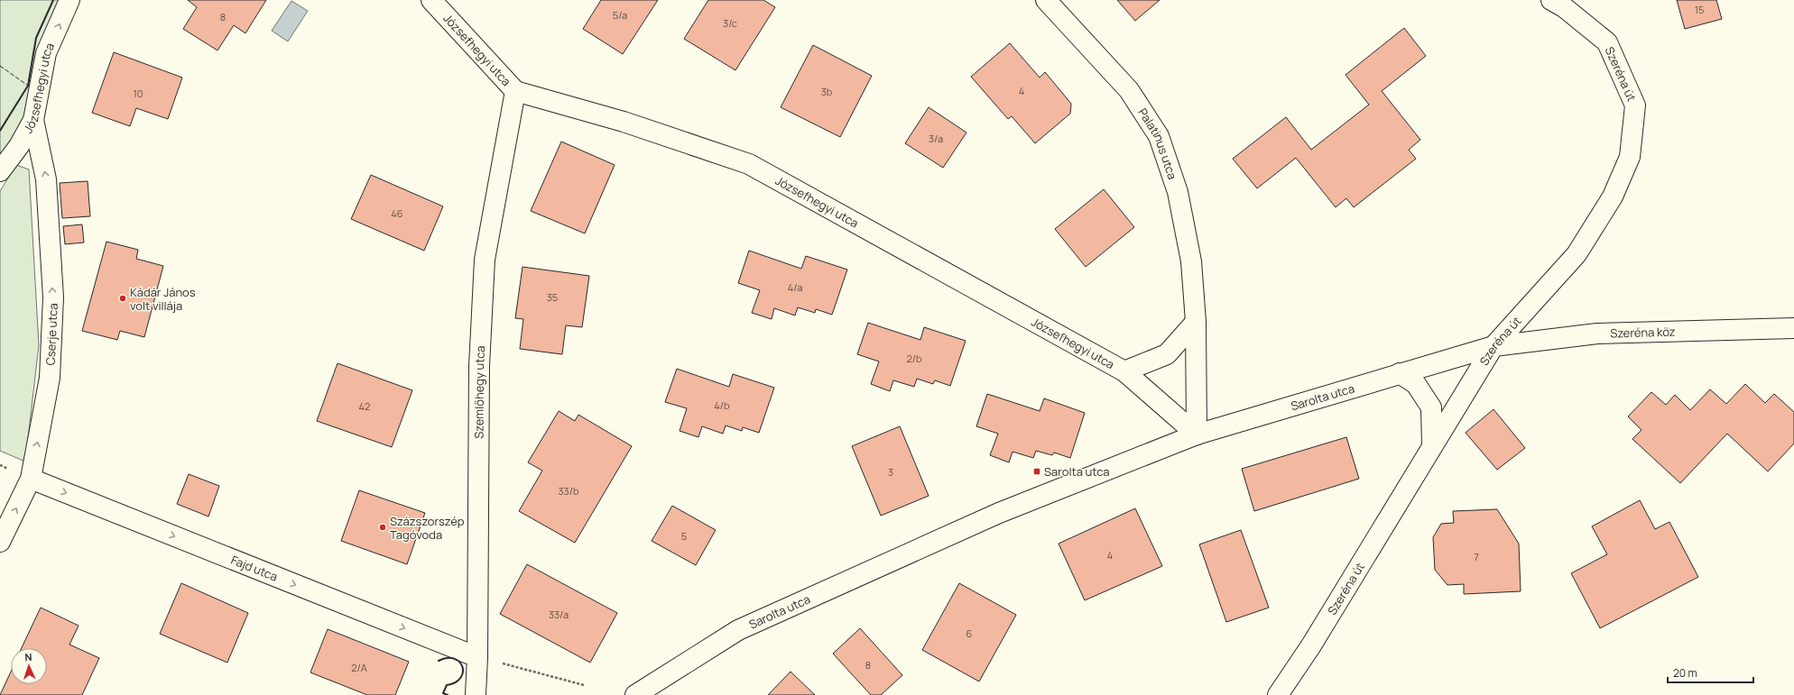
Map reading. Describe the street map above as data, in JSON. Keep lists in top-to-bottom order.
{
  "streets": {
    "street": [
      "Józsefhegyi utca",
      "Szeréna út",
      "Palatinus utca",
      "Szeréna köz",
      "Cserje utca",
      "Szemlőhegy utca",
      "Sarolta utca",
      "Fajd utca"
    ]
  },
  "crossings": [
    ["Józsefhegyi utca", "Palatinus utca"],
    ["Józsefhegyi utca", "Cserje utca"],
    ["Józsefhegyi utca", "Szemlőhegy utca"],
    ["Józsefhegyi utca", "Sarolta utca"],
    ["Szeréna út", "Szeréna köz"],
    ["Szeréna út", "Sarolta utca"],
    ["Palatinus utca", "Sarolta utca"],
    ["Szeréna köz", "Sarolta utca"],
    ["Cserje utca", "Fajd utca"],
    ["Szemlőhegy utca", "Fajd utca"]
  ],
  "one_way": ["Cserje utca", "Fajd utca"],
  "places": {
    "other": ["Kádár János volt villája", "Százszorszép Tagóvoda"],
    "transit": ["Sarolta utca"]
  },
  "house_numbers": [
    "15",
    "5/a",
    "8",
    "3/c",
    "4",
    "3b",
    "10",
    "3/a",
    "46",
    "4/a",
    "35",
    "2/b",
    "4/b",
    "42",
    "3",
    "33/b",
    "5",
    "4",
    "7",
    "33/a",
    "6",
    "8",
    "2/A"
  ],
  "scale_bar": "20 m",
  "north": "top"
}
